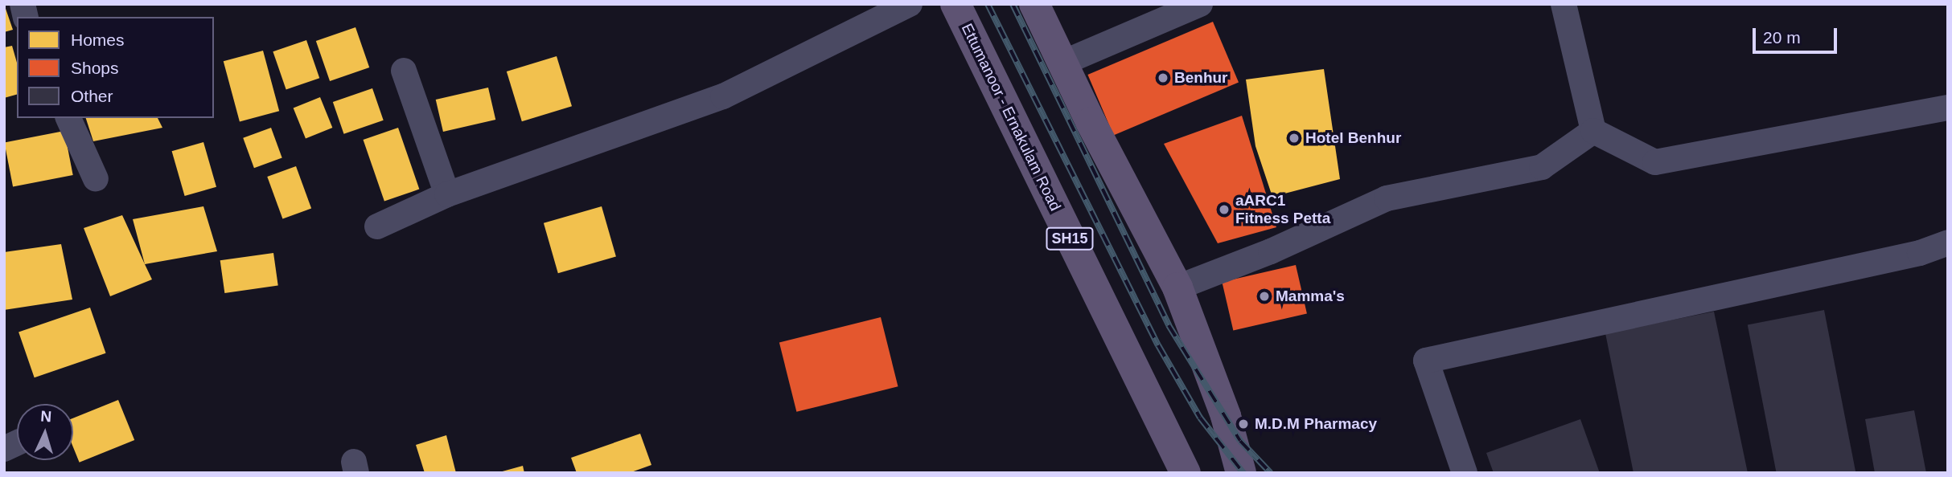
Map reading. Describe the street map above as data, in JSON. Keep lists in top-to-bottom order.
{
  "streets": {
    "main road": ["Ettumanoor - Ernakulam Road", "SH15"]
  },
  "places": [
    "Benhur",
    "Hotel Benhur",
    "aARC1 Fitness Petta",
    "Mamma's",
    "M.D.M Pharmacy"
  ],
  "legend": ["Homes", "Shops", "Other"],
  "scale_bar": "20 m",
  "north": "top"
}
